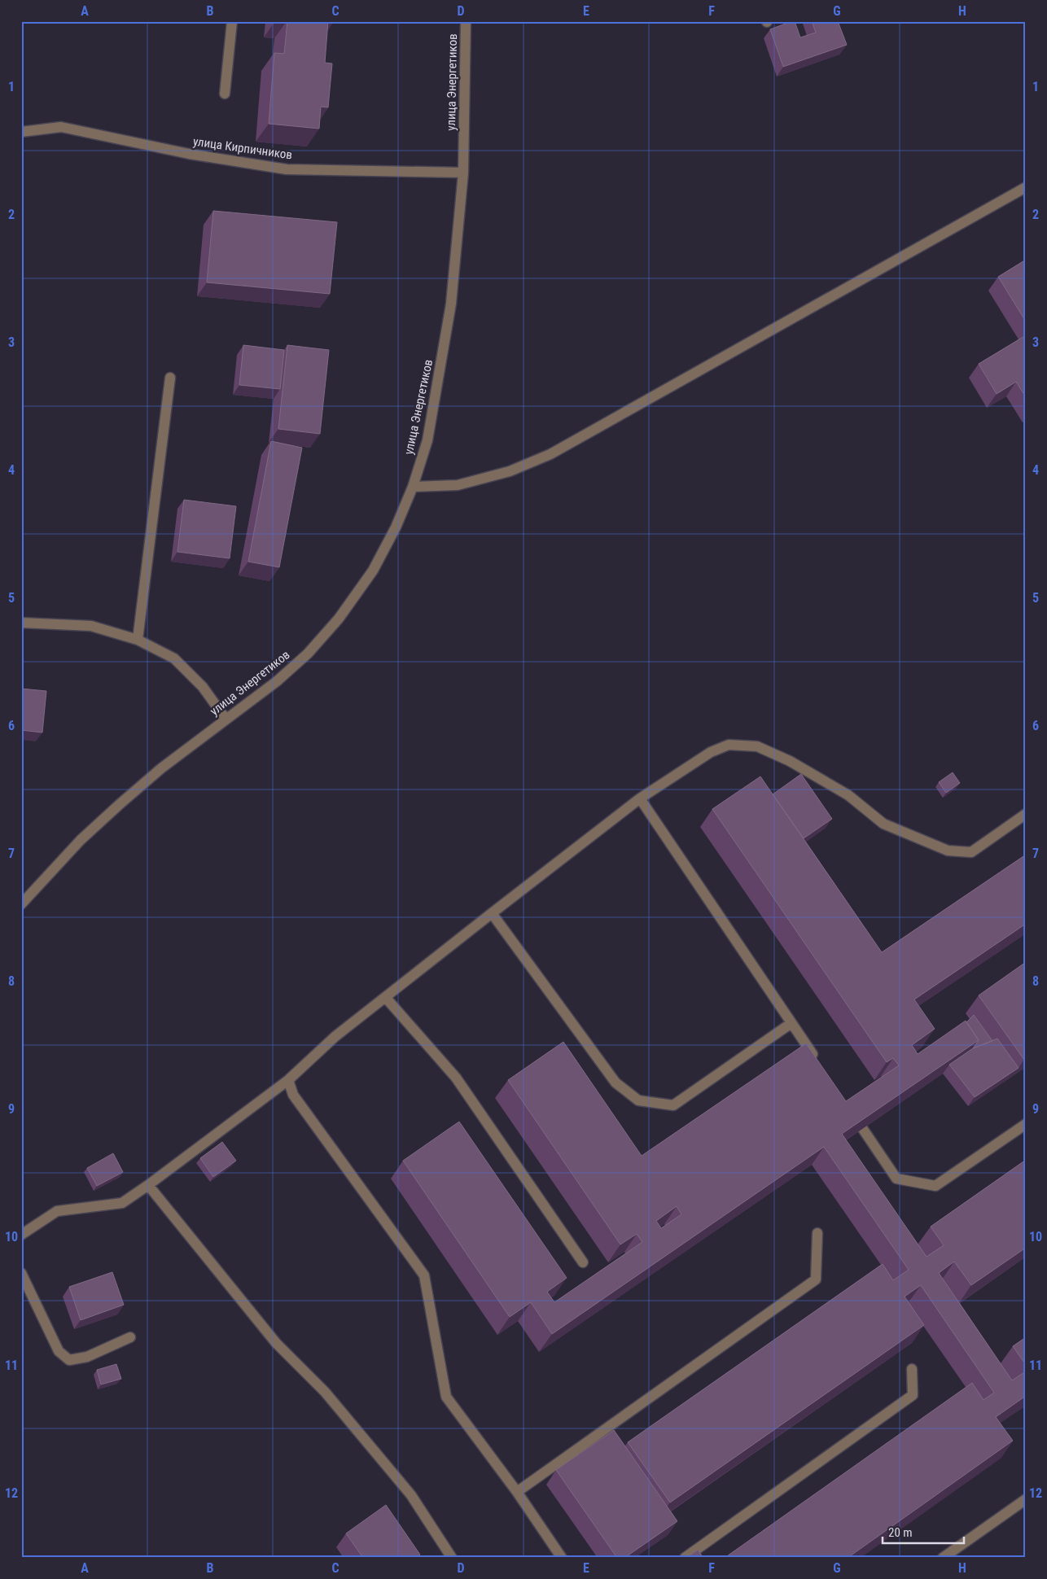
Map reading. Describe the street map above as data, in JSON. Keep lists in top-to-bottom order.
{
  "streets": {
    "street": ["улица Энергетиков", "улица Кирпичников"]
  },
  "crossings": [
    ["улица Энергетиков", "улица Кирпичников"]
  ],
  "scale_bar": "20 m",
  "grid": {
    "columns": [
      "A",
      "B",
      "C",
      "D",
      "E",
      "F",
      "G",
      "H"
    ],
    "rows": [
      "1",
      "2",
      "3",
      "4",
      "5",
      "6",
      "7",
      "8",
      "9",
      "10",
      "11",
      "12"
    ]
  }
}
